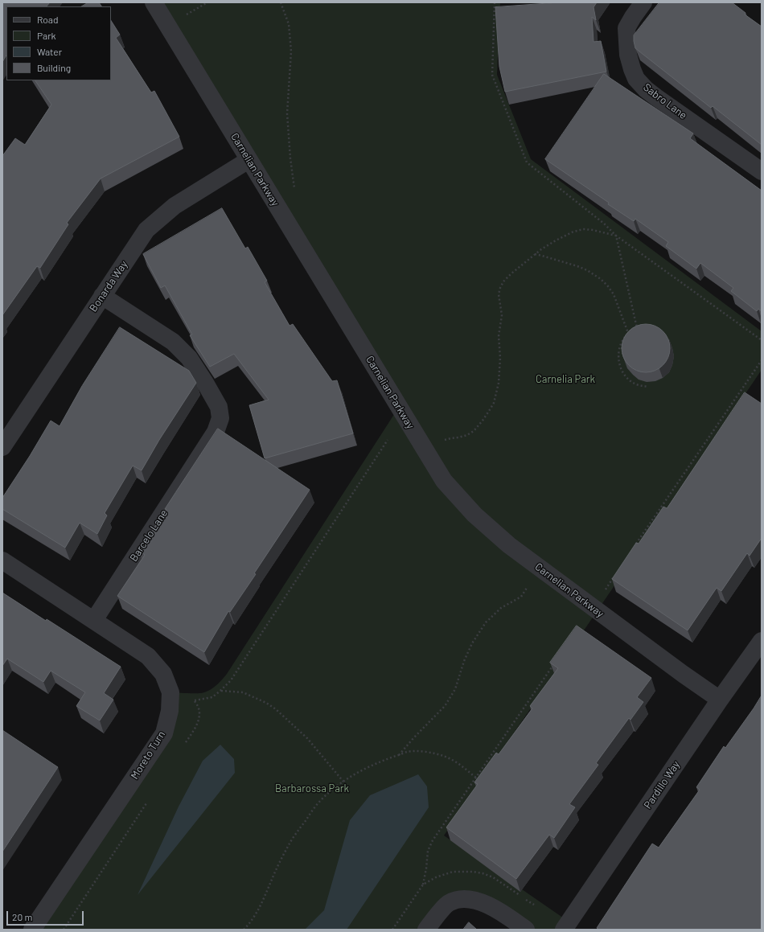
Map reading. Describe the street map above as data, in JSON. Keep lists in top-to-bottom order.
{
  "streets": {
    "street": [
      "Sabro Lane",
      "Carnelian Parkway",
      "Bonarda Way",
      "Barcelo Lane",
      "Moreto Turn",
      "Pardillo Way"
    ]
  },
  "crossings": [
    ["Carnelian Parkway", "Bonarda Way"],
    ["Carnelian Parkway", "Pardillo Way"],
    ["Bonarda Way", "Barcelo Lane"],
    ["Barcelo Lane", "Moreto Turn"]
  ],
  "parks": ["Carnelia Park", "Barbarossa Park"],
  "legend": [
    "Road",
    "Park",
    "Water",
    "Building"
  ],
  "scale_bar": "20 m"
}
